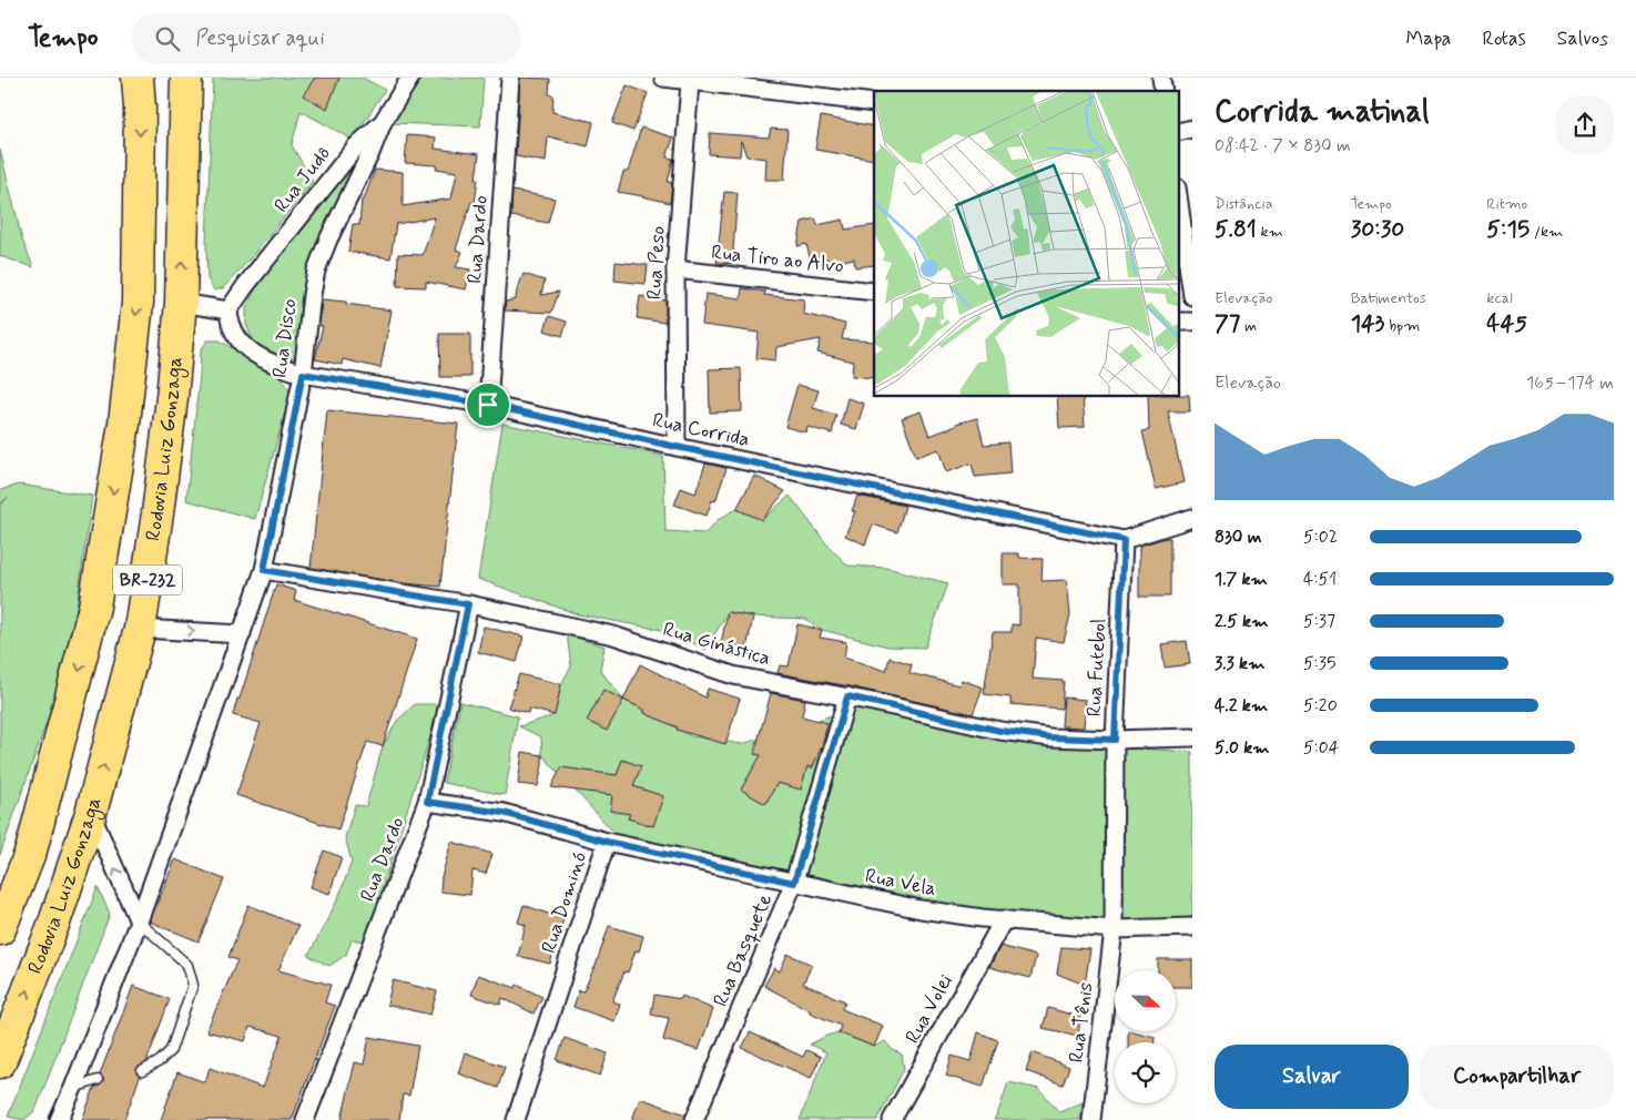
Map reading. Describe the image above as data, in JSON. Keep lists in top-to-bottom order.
{
  "streets": {
    "highway": ["Rodovia Luiz Gonzaga", "BR-232"],
    "street": [
      "Rua Judô",
      "Rua Dardo",
      "Rua Tiro ao Alvo",
      "Rua Peso",
      "Rua Disco",
      "Rua Corrida",
      "Rua Ginástica",
      "Rua Futebol",
      "Rua Vela",
      "Rua Dominó",
      "Rua Basquete",
      "Rua Volei",
      "Rua Tênis"
    ]
  },
  "crossings": [
    ["Rua Judô", "Rua Disco"],
    ["Rua Judô", "Rua Corrida"],
    ["Rua Dardo", "Rua Corrida"],
    ["Rua Dardo", "Rua Ginástica"],
    ["Rua Dardo", "Rua Dominó"],
    ["Rua Tiro ao Alvo", "Rua Peso"],
    ["Rua Peso", "Rua Corrida"],
    ["Rua Disco", "Rua Corrida"],
    ["Rua Disco", "Rua Ginástica"],
    ["Rua Corrida", "Rua Futebol"],
    ["Rua Ginástica", "Rua Futebol"],
    ["Rua Ginástica", "Rua Basquete"],
    ["Rua Futebol", "Rua Vela"],
    ["Rua Futebol", "Rua Tênis"],
    ["Rua Vela", "Rua Dominó"],
    ["Rua Vela", "Rua Basquete"],
    ["Rua Vela", "Rua Volei"],
    ["Rua Vela", "Rua Tênis"]
  ],
  "north": "right",
  "page": {
    "header": "Tempo",
    "search": "Pesquisar aqui",
    "nav": ["Mapa", "Rotas", "Salvos"],
    "heading": ["Corrida matinal", "08:42 · 7 × 830 m"],
    "stats": [
      ["Distância", "5.81 km"],
      ["Tempo", "30:30"],
      ["Ritmo", "5:15 /km"],
      ["Elevação", "77 m"],
      ["Batimentos", "143 bpm"],
      ["kcal", "445"]
    ],
    "chart": ["Elevação", "165–174 m"],
    "list": [
      {
        "name": "830 m",
        "note": "5:02"
      },
      {
        "name": "1.7 km",
        "note": "4:51"
      },
      {
        "name": "2.5 km",
        "note": "5:37"
      },
      {
        "name": "3.3 km",
        "note": "5:35"
      },
      {
        "name": "4.2 km",
        "note": "5:20"
      },
      {
        "name": "5.0 km",
        "note": "5:04"
      }
    ],
    "buttons": ["Salvar", "Compartilhar"]
  }
}
